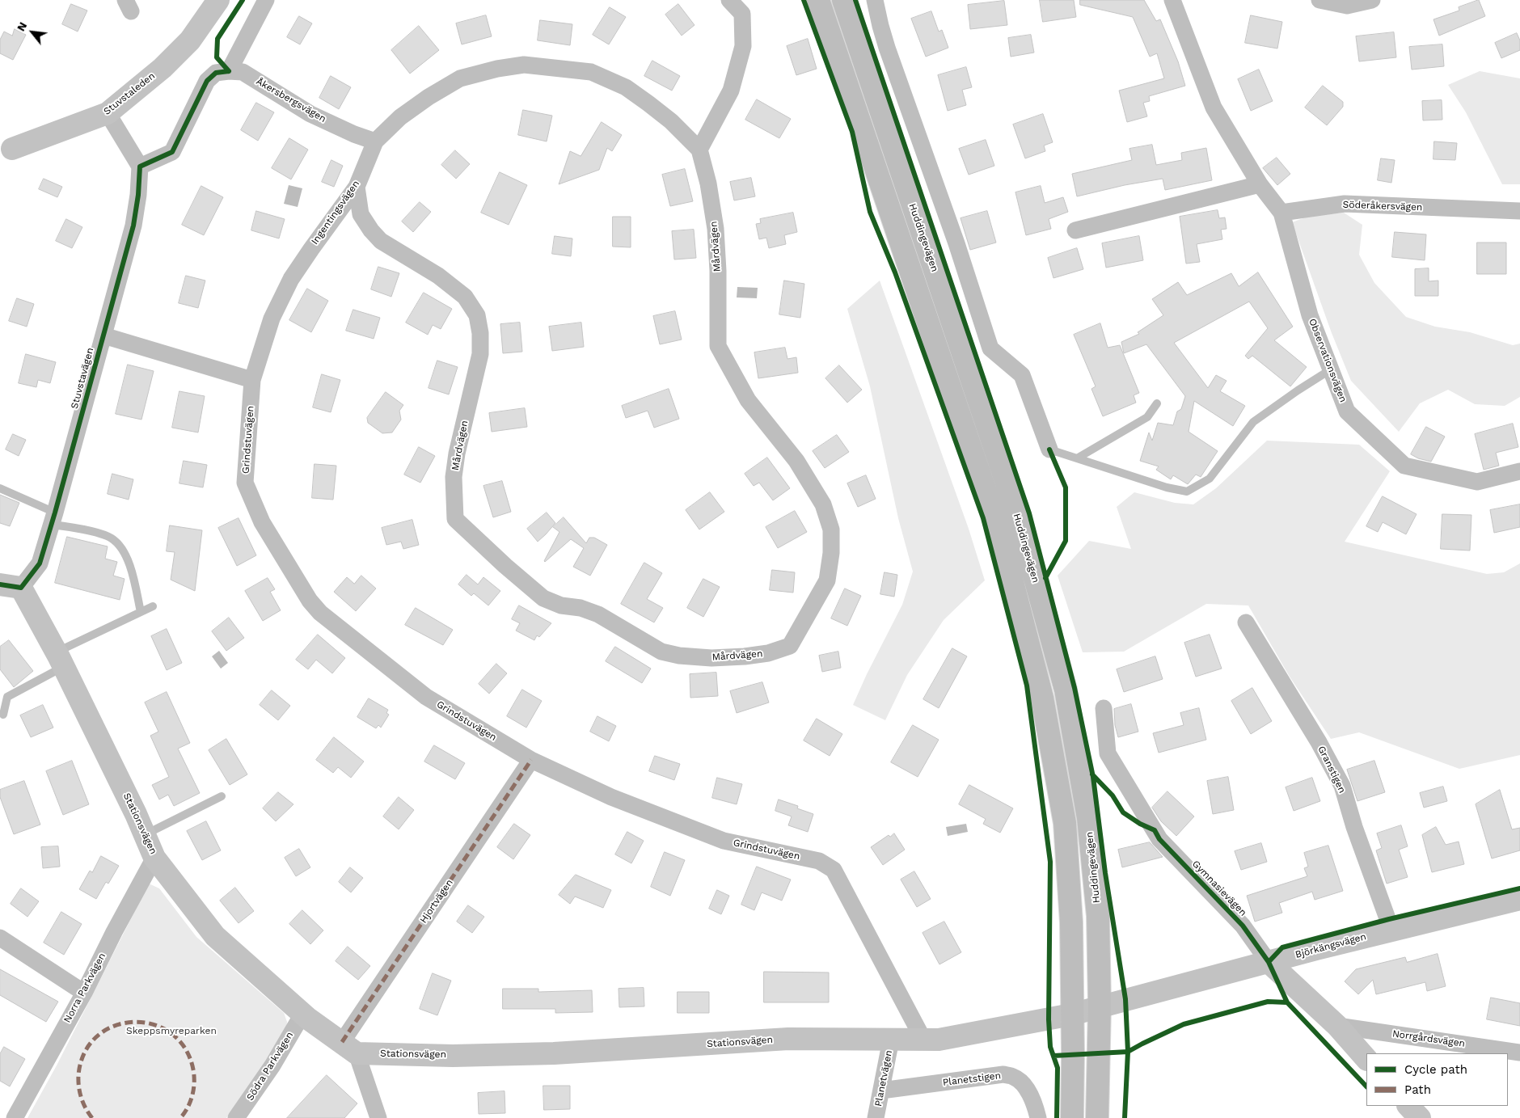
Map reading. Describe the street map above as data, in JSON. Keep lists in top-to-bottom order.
{
  "streets": {
    "main road": ["Huddingevägen"],
    "street": [
      "Stuvstaleden",
      "Åkersbergsvägen",
      "Söderåkersvägen",
      "Ingentingsvägen",
      "Mårdvägen",
      "Observationsvägen",
      "Stuvstavägen",
      "Grindstuvägen",
      "Granstigen",
      "Stationsvägen",
      "Gymnasievägen",
      "Hjortvägen",
      "Björkängsvägen",
      "Norra Parkvägen",
      "Norrgårdsvägen",
      "Södra Parkvägen",
      "Planetvägen",
      "Planetstigen"
    ]
  },
  "crossings": [
    ["Åkersbergsvägen", "Ingentingsvägen"],
    ["Söderåkersvägen", "Observationsvägen"],
    ["Ingentingsvägen", "Mårdvägen"],
    ["Ingentingsvägen", "Grindstuvägen"],
    ["Huddingevägen", "Stationsvägen"],
    ["Huddingevägen", "Björkängsvägen"],
    ["Stuvstavägen", "Stationsvägen"],
    ["Grindstuvägen", "Stationsvägen"],
    ["Grindstuvägen", "Hjortvägen"],
    ["Granstigen", "Björkängsvägen"],
    ["Stationsvägen", "Hjortvägen"],
    ["Stationsvägen", "Björkängsvägen"],
    ["Stationsvägen", "Norra Parkvägen"],
    ["Stationsvägen", "Södra Parkvägen"],
    ["Stationsvägen", "Planetvägen"],
    ["Gymnasievägen", "Björkängsvägen"],
    ["Gymnasievägen", "Norrgårdsvägen"],
    ["Planetvägen", "Planetstigen"]
  ],
  "parks": ["Skeppsmyreparken"],
  "legend": ["Cycle path", "Path"],
  "north": "top left"
}
